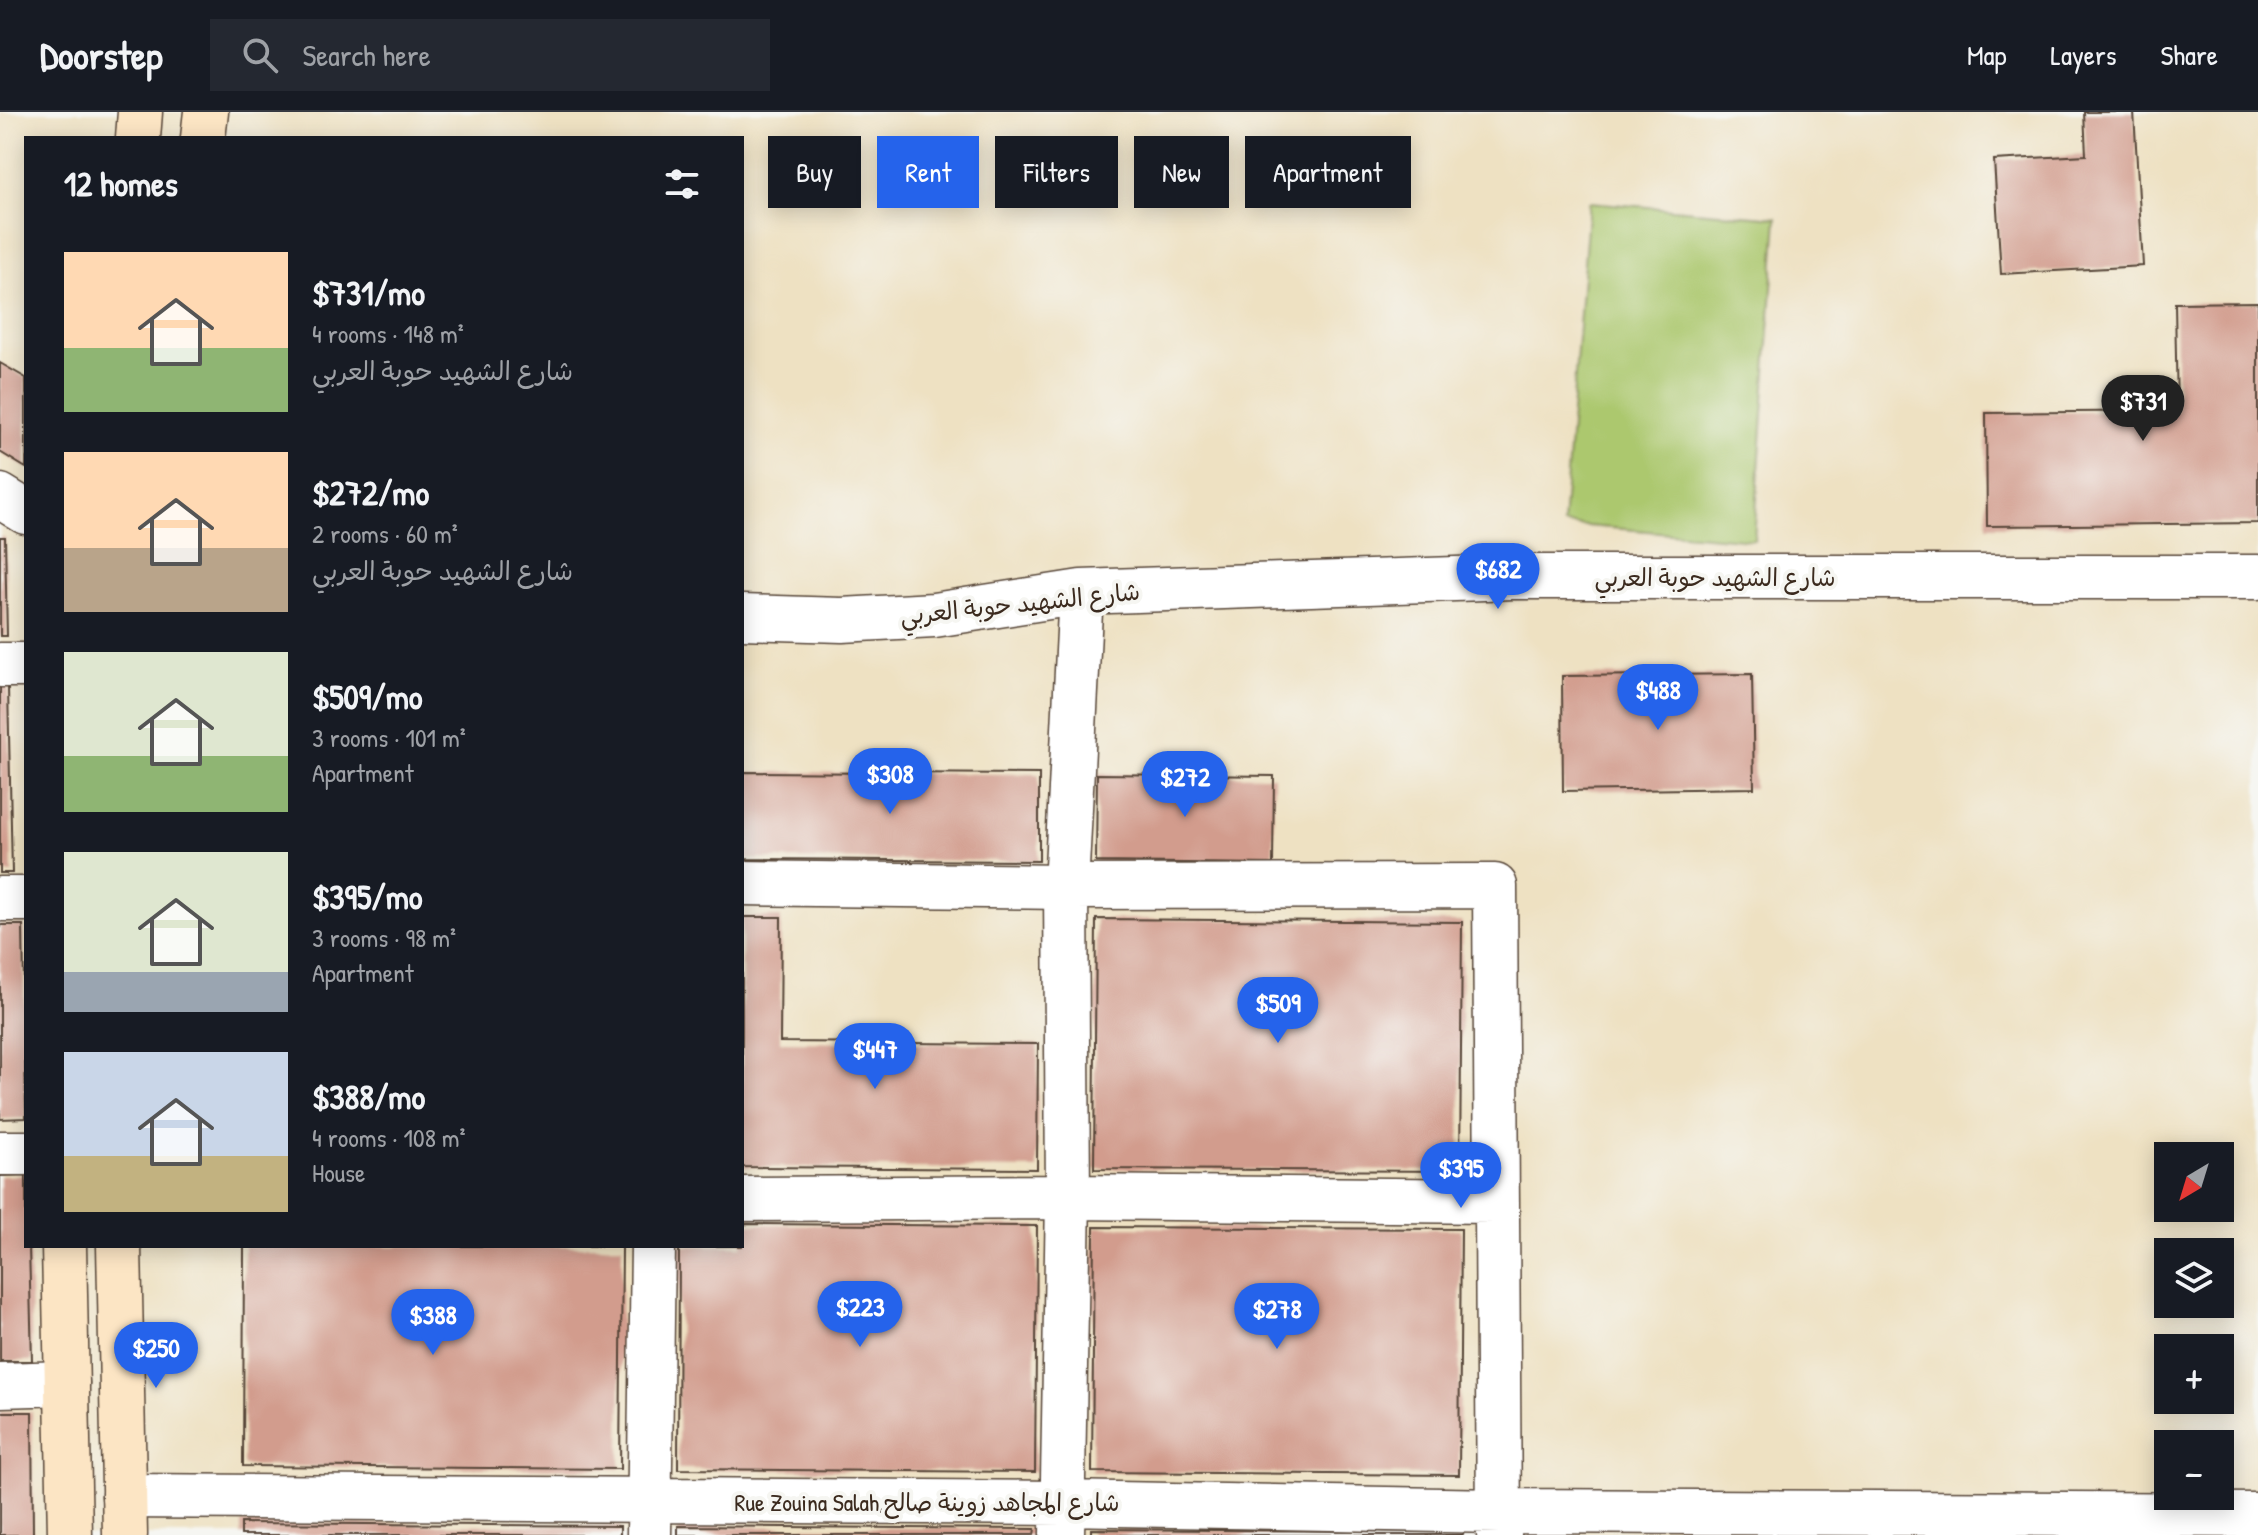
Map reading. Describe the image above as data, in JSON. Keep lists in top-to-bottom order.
{
  "streets": {
    "street": ["شارع الشهيد حوبة العربي", "Rue Zouina Salah,شارع المجاهد زوينة صالح"]
  },
  "north": "bottom left",
  "page": {
    "header": "Doorstep",
    "search": "Search here",
    "nav": ["Map", "Layers", "Share"],
    "chip": [
      "Buy",
      "Rent",
      "Filters",
      "New",
      "Apartment"
    ],
    "heading": "12 homes",
    "list": [
      {
        "name": "$731/mo",
        "note": "4 rooms · 148 m² · شارع الشهيد حوبة العربي"
      },
      {
        "name": "$272/mo",
        "note": "2 rooms · 60 m² · شارع الشهيد حوبة العربي"
      },
      {
        "name": "$509/mo",
        "note": "3 rooms · 101 m² · Apartment"
      },
      {
        "name": "$395/mo",
        "note": "3 rooms · 98 m² · Apartment"
      },
      {
        "name": "$388/mo",
        "note": "4 rooms · 108 m² · House"
      }
    ],
    "price": [
      "$731",
      "$682",
      "$488",
      "$308",
      "$272",
      "$509",
      "$447",
      "$395",
      "$223",
      "$278",
      "$388",
      "$250"
    ],
    "map_buttons": ["+", "−"]
  }
}
